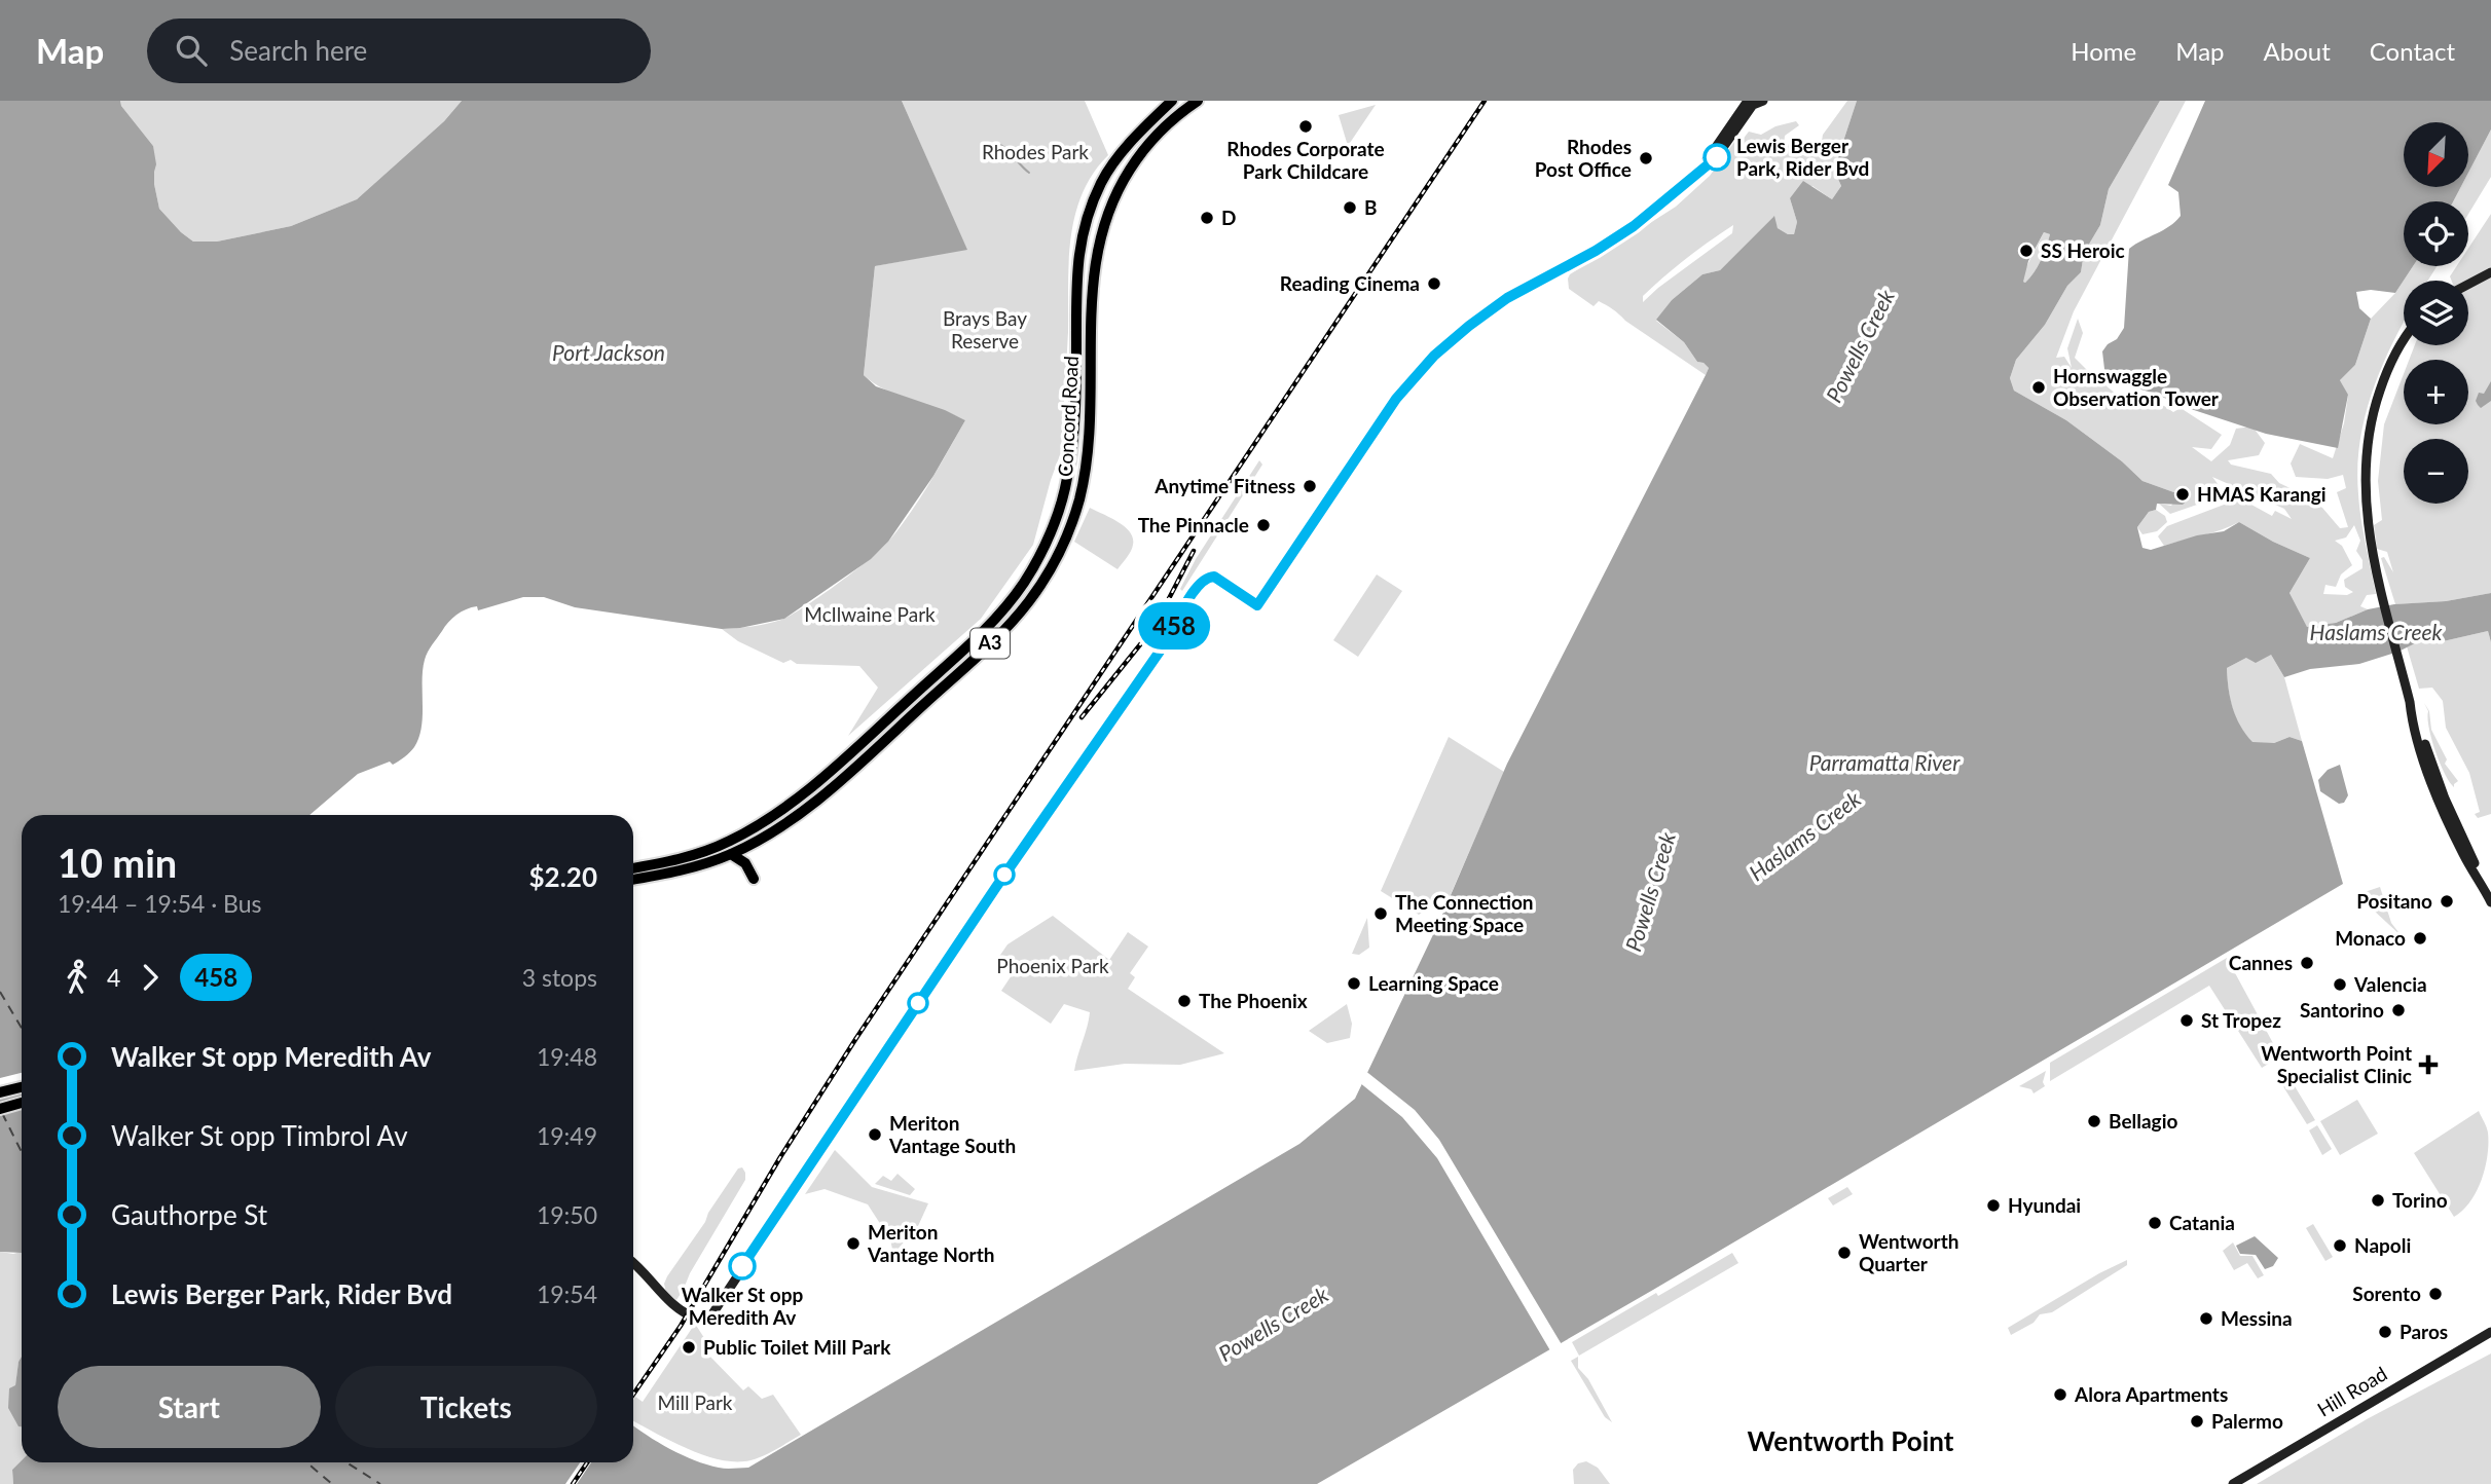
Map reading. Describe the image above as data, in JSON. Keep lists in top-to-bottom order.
{
  "streets": {
    "highway": ["Concord Road", "A3"],
    "street": ["Hill Road"]
  },
  "districts": ["Wentworth Point"],
  "water": [
    "Powells Creek",
    "Port Jackson",
    "Haslams Creek",
    "Parramatta River"
  ],
  "parks": [
    "Rhodes Park",
    "Brays Bay Reserve",
    "McIlwaine Park",
    "Phoenix Park",
    "Mill Park"
  ],
  "places": {
    "other": [
      "Rhodes Corporate Park Childcare",
      "Lewis Berger Park, Rider Bvd",
      "Rhodes Post Office",
      "B",
      "D",
      "SS Heroic",
      "Reading Cinema",
      "Hornswaggle Observation Tower",
      "Anytime Fitness",
      "HMAS Karangi",
      "The Pinnacle",
      "Positano",
      "The Connection Meeting Space",
      "Monaco",
      "Cannes",
      "Learning Space",
      "Valencia",
      "The Phoenix",
      "Santorino",
      "St Tropez",
      "Bellagio",
      "Meriton Vantage South",
      "Torino",
      "Hyundai",
      "Catania",
      "Meriton Vantage North",
      "Napoli",
      "Wentworth Quarter",
      "Walker St opp Meredith Av",
      "Sorento",
      "Messina",
      "Paros",
      "Public Toilet Mill Park",
      "Alora Apartments",
      "Palermo"
    ],
    "health": ["Wentworth Point Specialist Clinic"]
  },
  "lines": ["bus line 458"],
  "north": "bottom left",
  "page": {
    "header": "Map",
    "search": "Search here",
    "nav": [
      "Home",
      "Map",
      "About",
      "Contact"
    ],
    "on_map": "458",
    "map_buttons": ["+", "−"],
    "heading": ["10 min", "19:44 – 19:54 · Bus", "$2.20"],
    "legs": ["4", "458", "3 stops"],
    "list": [
      {
        "name": "Walker St opp Meredith Av",
        "value": "19:48"
      },
      {
        "name": "Walker St opp Timbrol Av",
        "value": "19:49"
      },
      {
        "name": "Gauthorpe St",
        "value": "19:50"
      },
      {
        "name": "Lewis Berger Park, Rider Bvd",
        "value": "19:54"
      }
    ],
    "buttons": ["Start", "Tickets"]
  }
}
